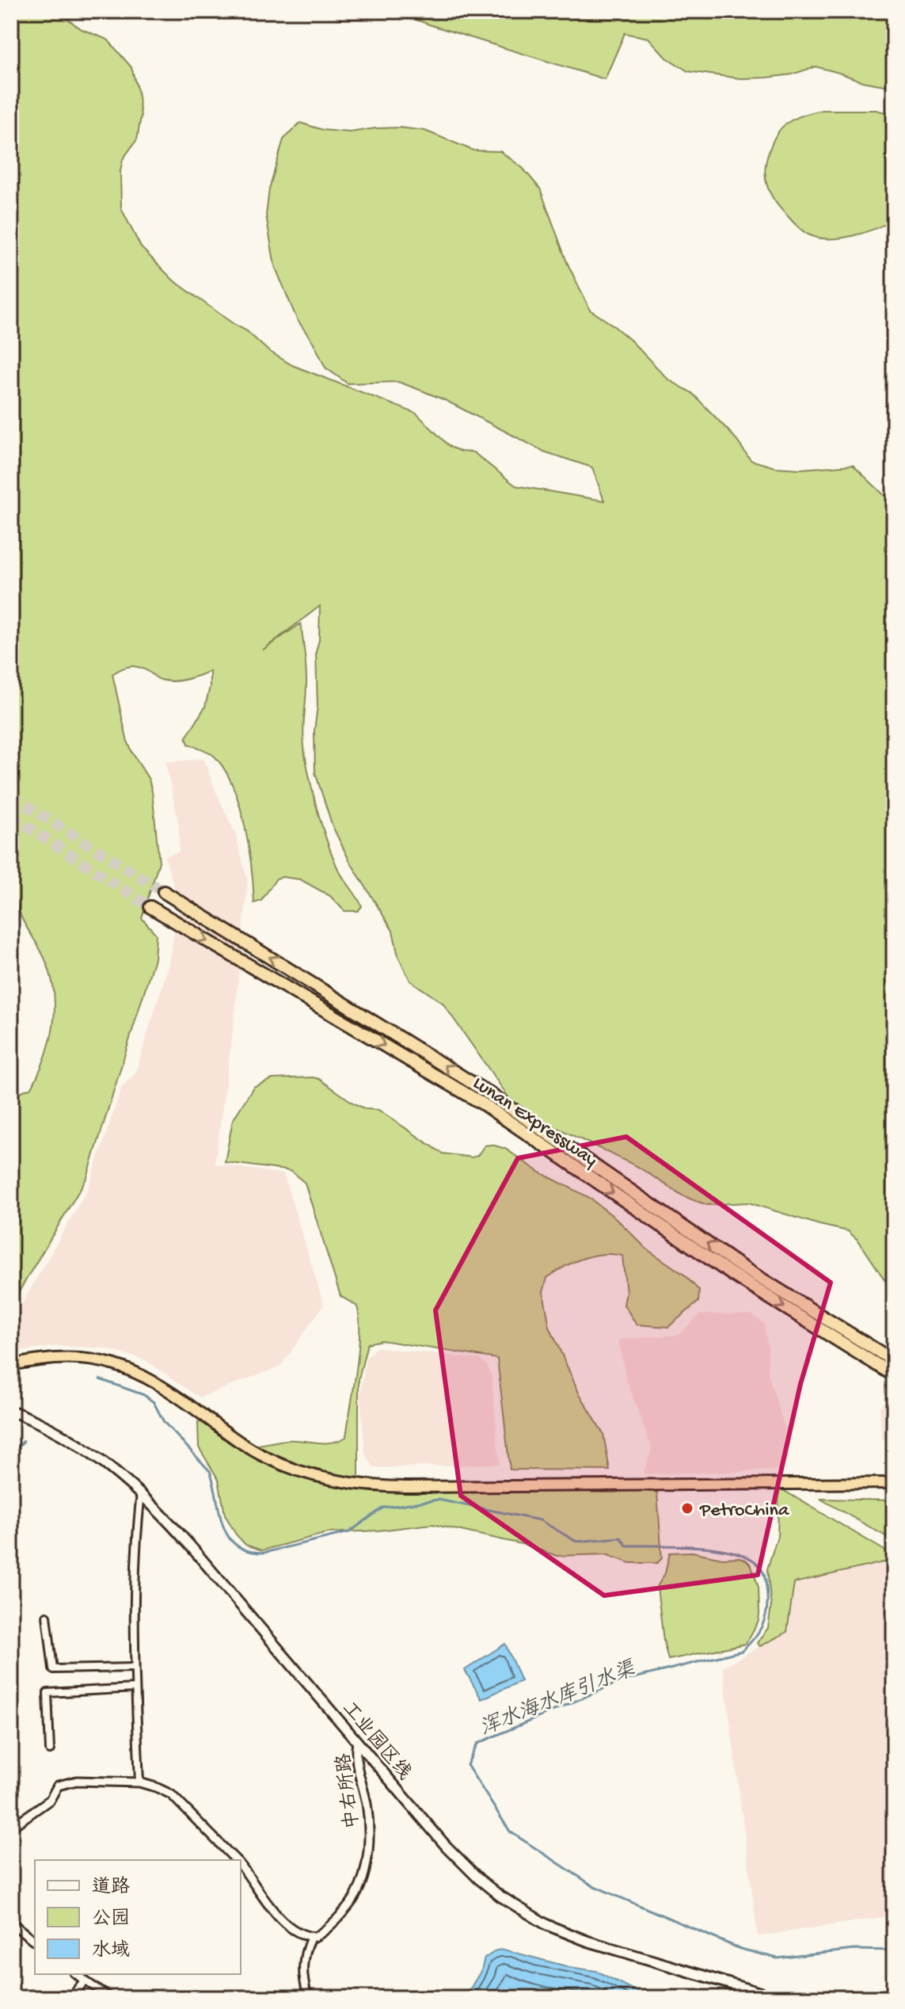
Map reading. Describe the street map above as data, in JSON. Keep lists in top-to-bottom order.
{
  "streets": {
    "highway": ["Lunan Expressway"],
    "main road": ["工业园区线"],
    "street": ["中右所路"]
  },
  "crossings": [
    ["工业园区线", "中右所路"]
  ],
  "water": ["浑水海水库引水渠"],
  "places": ["PetroChina"],
  "legend": ["道路", "公园", "水域"]
}
